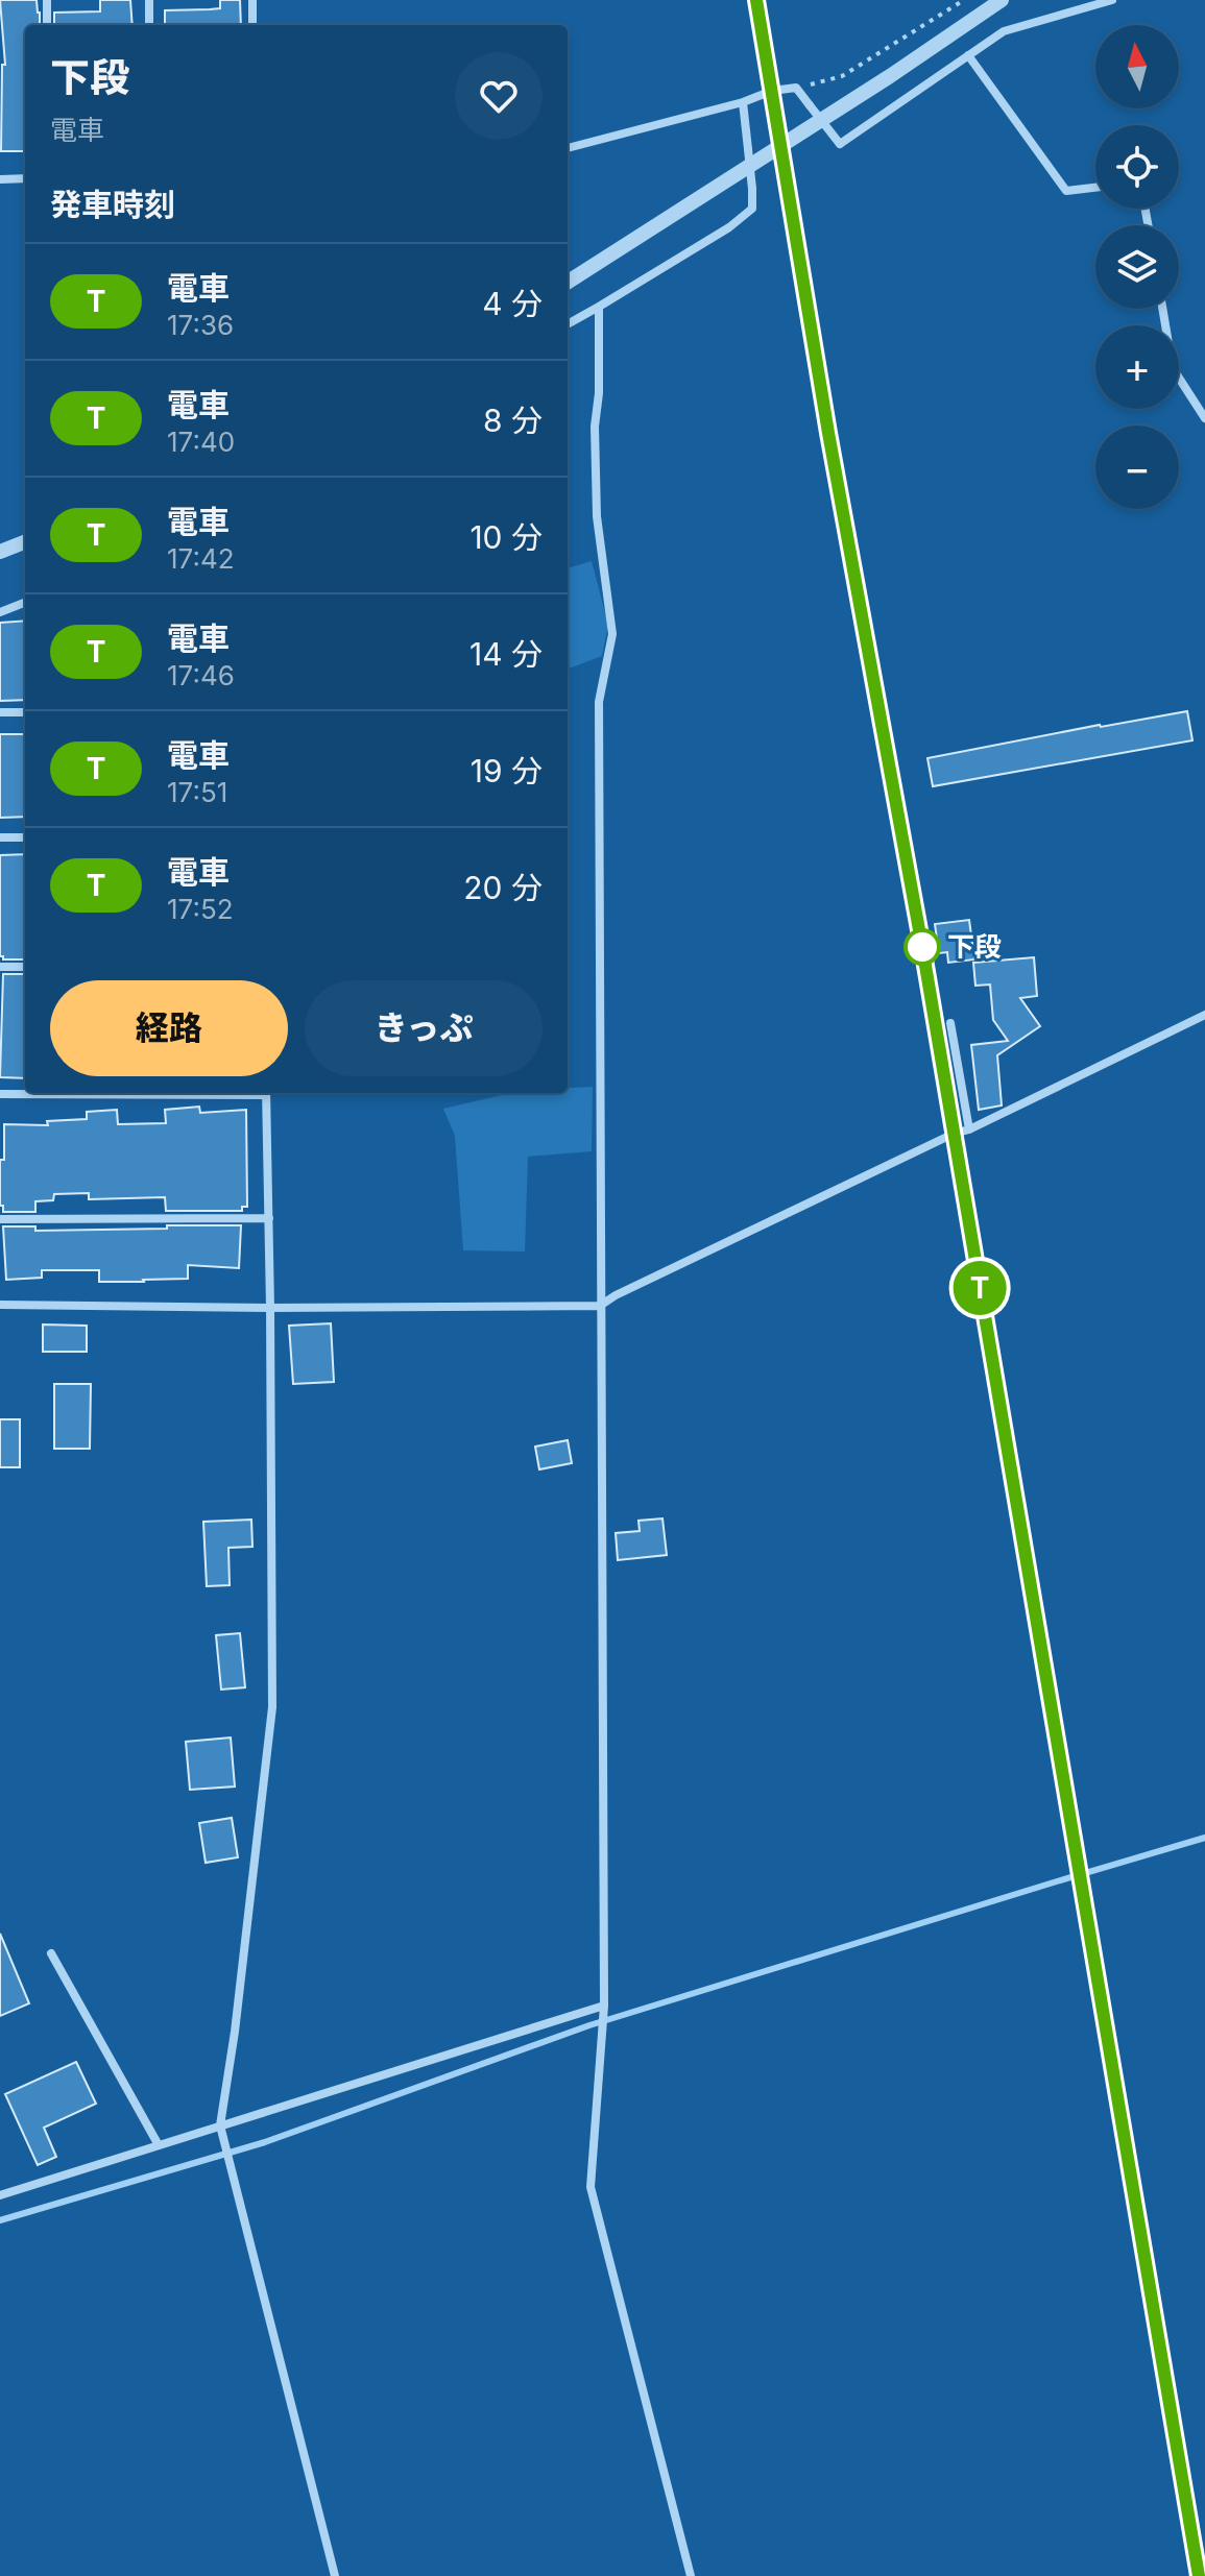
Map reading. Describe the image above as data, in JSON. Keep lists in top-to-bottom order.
{
  "places": ["下段"],
  "north": "top",
  "page": {
    "on_map": "T",
    "map_buttons": ["+", "−"],
    "heading": [
      ["下段", "電車"],
      "発車時刻"
    ],
    "list": [
      {
        "mark": "T",
        "name": "電車",
        "note": "17:36",
        "value": "4 分"
      },
      {
        "mark": "T",
        "name": "電車",
        "note": "17:40",
        "value": "8 分"
      },
      {
        "mark": "T",
        "name": "電車",
        "note": "17:42",
        "value": "10 分"
      },
      {
        "mark": "T",
        "name": "電車",
        "note": "17:46",
        "value": "14 分"
      },
      {
        "mark": "T",
        "name": "電車",
        "note": "17:51",
        "value": "19 分"
      },
      {
        "mark": "T",
        "name": "電車",
        "note": "17:52",
        "value": "20 分"
      }
    ],
    "buttons": ["経路", "きっぷ"]
  }
}
